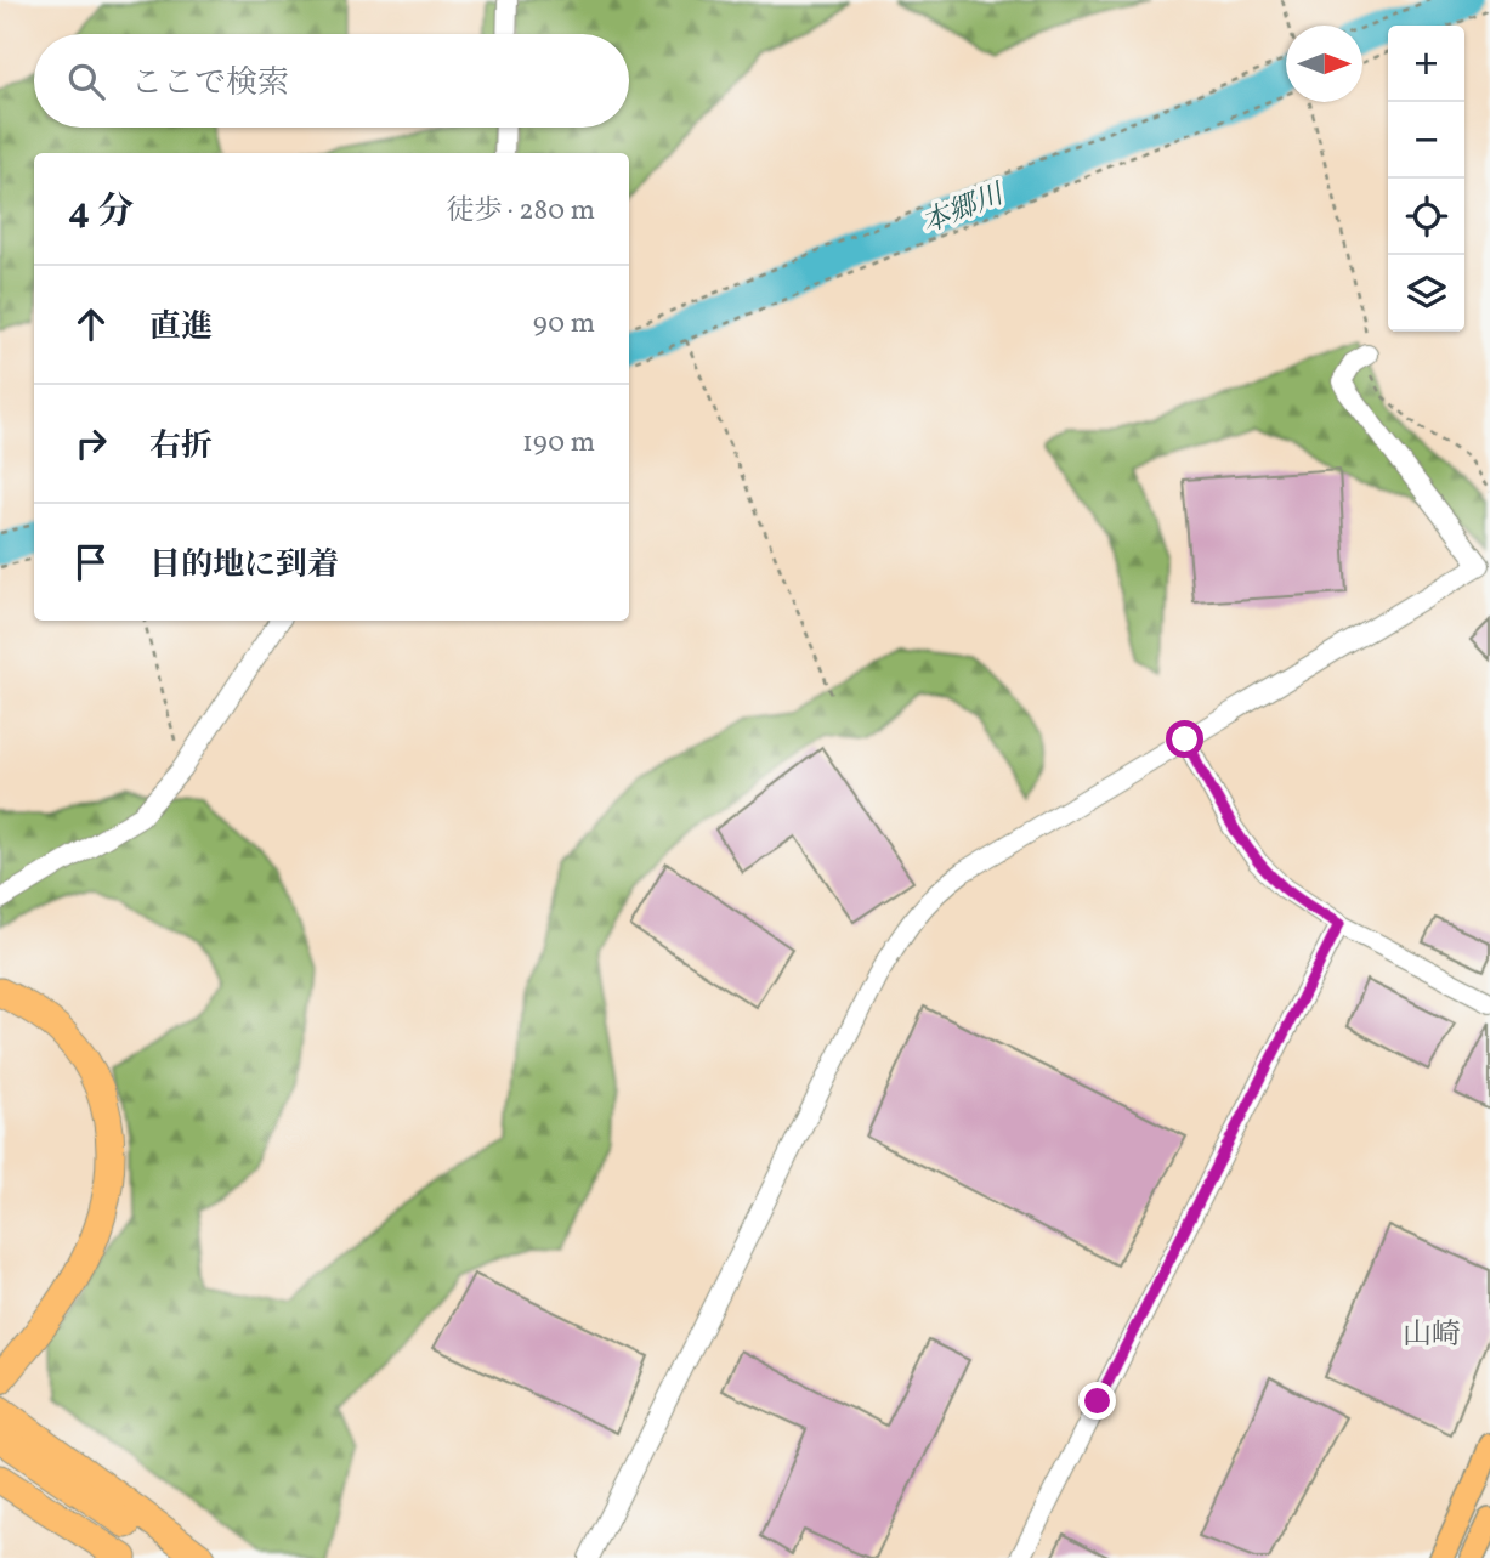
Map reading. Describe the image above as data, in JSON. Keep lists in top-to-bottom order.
{
  "districts": ["山崎"],
  "water": ["本郷川"],
  "north": "right",
  "page": {
    "map_buttons": ["+", "−"],
    "search": "ここで検索",
    "heading": ["4 分", "徒歩 · 280 m"],
    "list": [
      ["直進", "90 m"],
      ["右折", "190 m"],
      "目的地に到着"
    ]
  }
}
